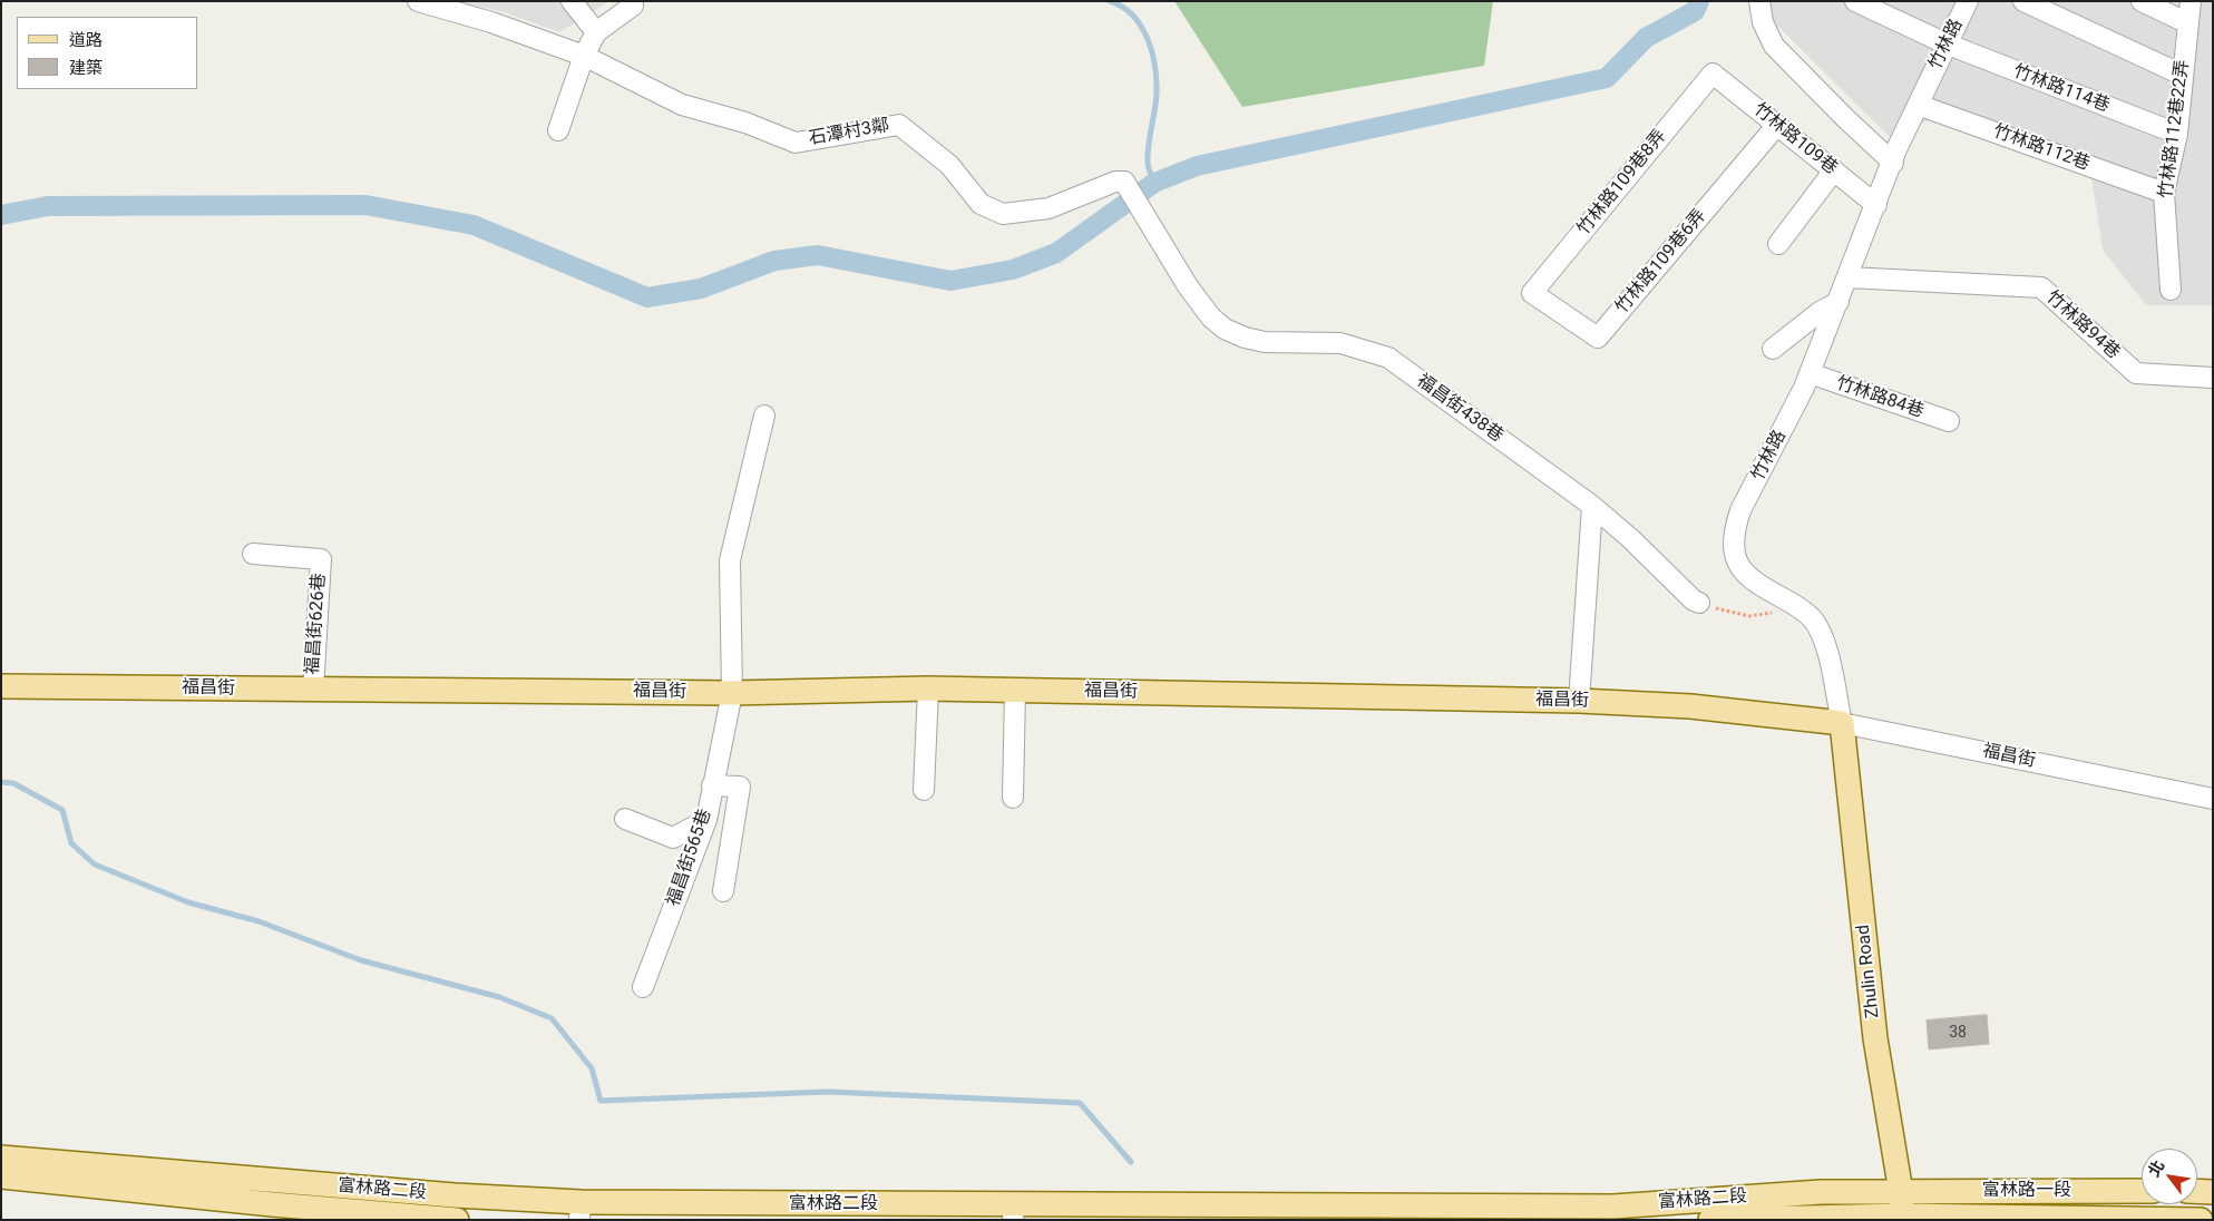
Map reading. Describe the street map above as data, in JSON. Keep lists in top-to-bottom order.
{
  "streets": {
    "main road": [
      "福昌街",
      "Zhulin Road",
      "富林路二段",
      "富林路一段"
    ],
    "street": [
      "竹林路",
      "竹林路114巷",
      "竹林路112巷22弄",
      "石潭村3鄰",
      "竹林路109巷",
      "竹林路112巷",
      "竹林路109巷8弄",
      "竹林路109巷6弄",
      "竹林路94巷",
      "竹林路84巷",
      "福昌街438巷",
      "福昌街626巷",
      "福昌街565巷"
    ]
  },
  "crossings": [
    ["竹林路", "竹林路114巷"],
    ["竹林路", "竹林路109巷"],
    ["竹林路", "竹林路112巷"],
    ["竹林路", "竹林路94巷"],
    ["竹林路", "竹林路84巷"],
    ["竹林路", "福昌街"],
    ["竹林路", "Zhulin Road"],
    ["竹林路114巷", "竹林路112巷22弄"],
    ["竹林路112巷22弄", "竹林路112巷"],
    ["石潭村3鄰", "福昌街438巷"],
    ["竹林路109巷", "竹林路109巷8弄"],
    ["竹林路109巷", "竹林路109巷6弄"],
    ["竹林路109巷8弄", "竹林路109巷6弄"],
    ["福昌街626巷", "福昌街"],
    ["福昌街", "福昌街565巷"],
    ["福昌街", "Zhulin Road"],
    ["Zhulin Road", "富林路二段"],
    ["Zhulin Road", "富林路一段"],
    ["富林路二段", "富林路一段"]
  ],
  "house_numbers": ["38"],
  "legend": ["道路", "建築"],
  "north": "top left"
}
